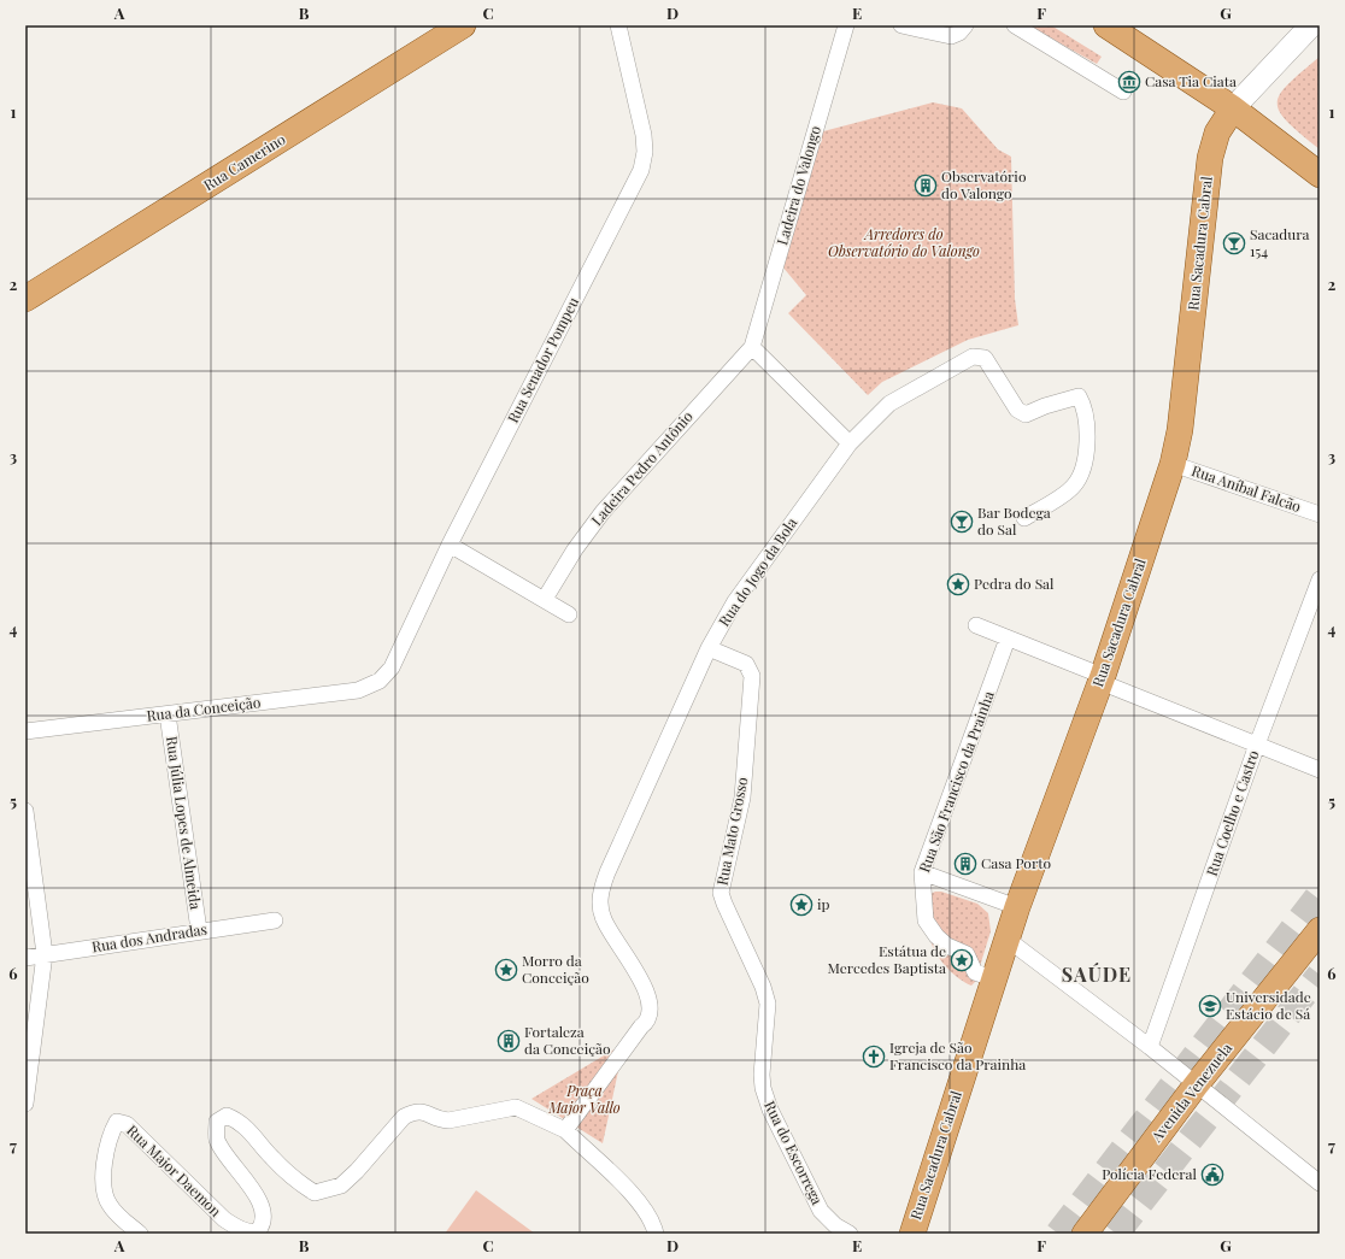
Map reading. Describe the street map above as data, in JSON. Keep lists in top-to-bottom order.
{
  "streets": {
    "main road": ["Rua Camerino", "Rua Sacadura Cabral", "Avenida Venezuela"],
    "street": [
      "Ladeira do Valongo",
      "Rua Senador Pompeu",
      "Ladeira Pedro Antônio",
      "Rua Aníbal Falcão",
      "Rua do Jogo da Bola",
      "Rua da Conceição",
      "Rua São Francisco da Prainha",
      "Rua Coelho e Castro",
      "Rua Júlia Lopes de Almeida",
      "Rua Mato Grosso",
      "Rua dos Andradas",
      "Rua do Escorrega",
      "Rua Major Daemon"
    ]
  },
  "crossings": [
    ["Ladeira do Valongo", "Ladeira Pedro Antônio"],
    ["Rua Sacadura Cabral", "Rua Aníbal Falcão"],
    ["Rua Sacadura Cabral", "Rua São Francisco da Prainha"],
    ["Rua Senador Pompeu", "Rua da Conceição"],
    ["Rua do Jogo da Bola", "Rua Mato Grosso"],
    ["Rua do Jogo da Bola", "Rua Major Daemon"],
    ["Rua da Conceição", "Rua Júlia Lopes de Almeida"],
    ["Rua Júlia Lopes de Almeida", "Rua dos Andradas"],
    ["Rua Mato Grosso", "Rua do Escorrega"]
  ],
  "districts": ["SAÚDE"],
  "parks": ["Arredores do Observatório do Valongo", "Praça Major Vallo"],
  "places": {
    "museum": ["Casa Tia Ciata"],
    "building": ["Observatório do Valongo", "Casa Porto", "Fortaleza da Conceição"],
    "bar": ["Sacadura 154", "Bar Bodega do Sal"],
    "place": [
      "Pedra do Sal",
      "ip",
      "Estátua de Mercedes Baptista",
      "Morro da Conceição"
    ],
    "school or university": ["Universidade Estácio de Sá"],
    "church": ["Igreja de São Francisco da Prainha"],
    "public building": ["Polícia Federal"]
  },
  "grid": {
    "columns": [
      "A",
      "B",
      "C",
      "D",
      "E",
      "F",
      "G"
    ],
    "rows": [
      "1",
      "2",
      "3",
      "4",
      "5",
      "6",
      "7"
    ]
  }
}
